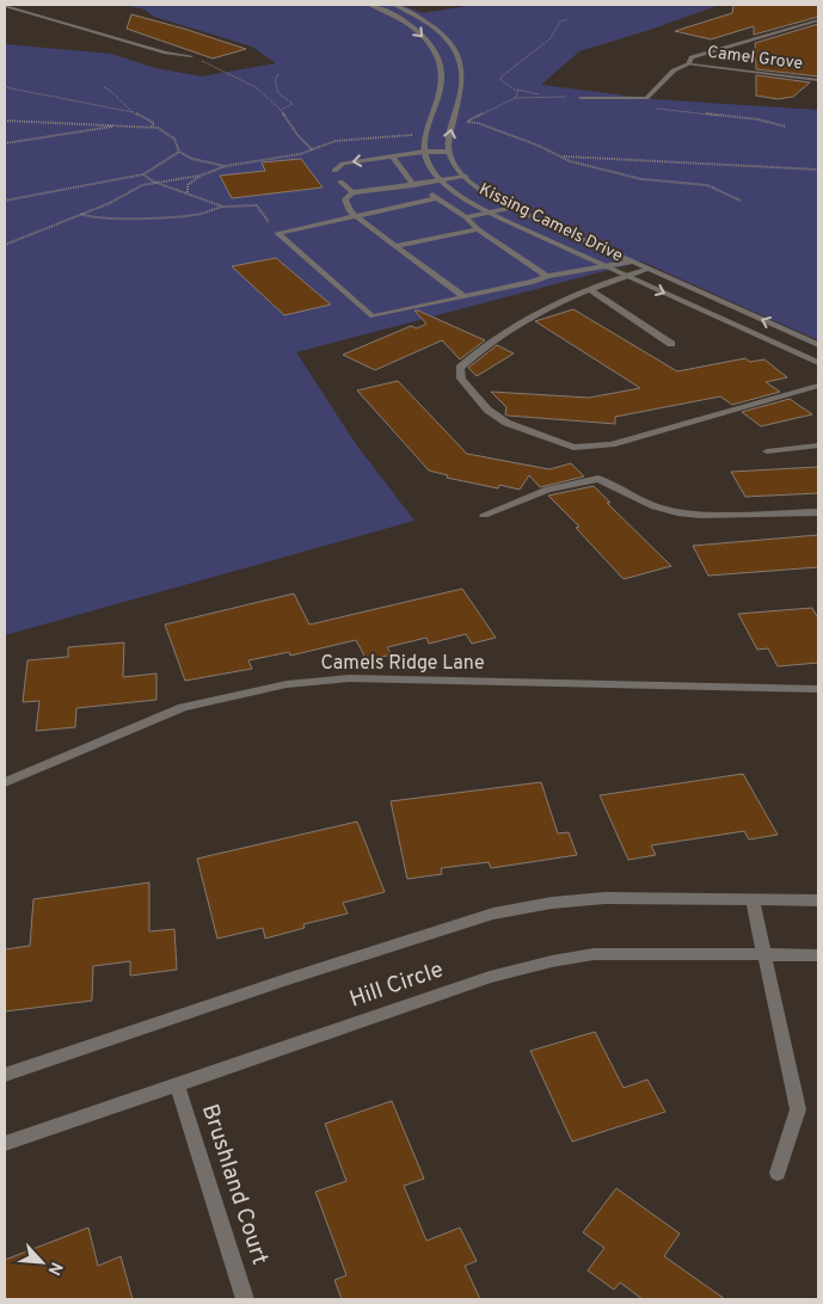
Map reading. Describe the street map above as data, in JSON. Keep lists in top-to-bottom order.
{
  "streets": {
    "street": [
      "Camel Grove",
      "Kissing Camels Drive",
      "Camels Ridge Lane",
      "Hill Circle",
      "Brushland Court"
    ]
  },
  "crossings": [
    ["Hill Circle", "Brushland Court"]
  ],
  "north": "bottom right"
}
